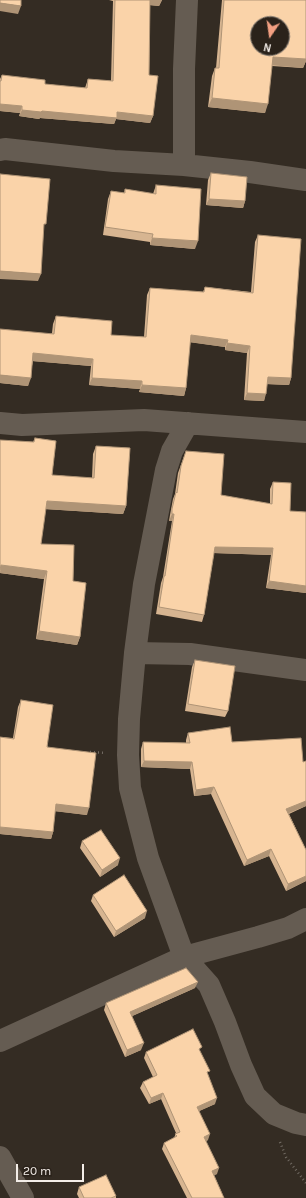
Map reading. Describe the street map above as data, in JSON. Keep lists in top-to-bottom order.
{
  "scale_bar": "20 m",
  "north": "bottom"
}
